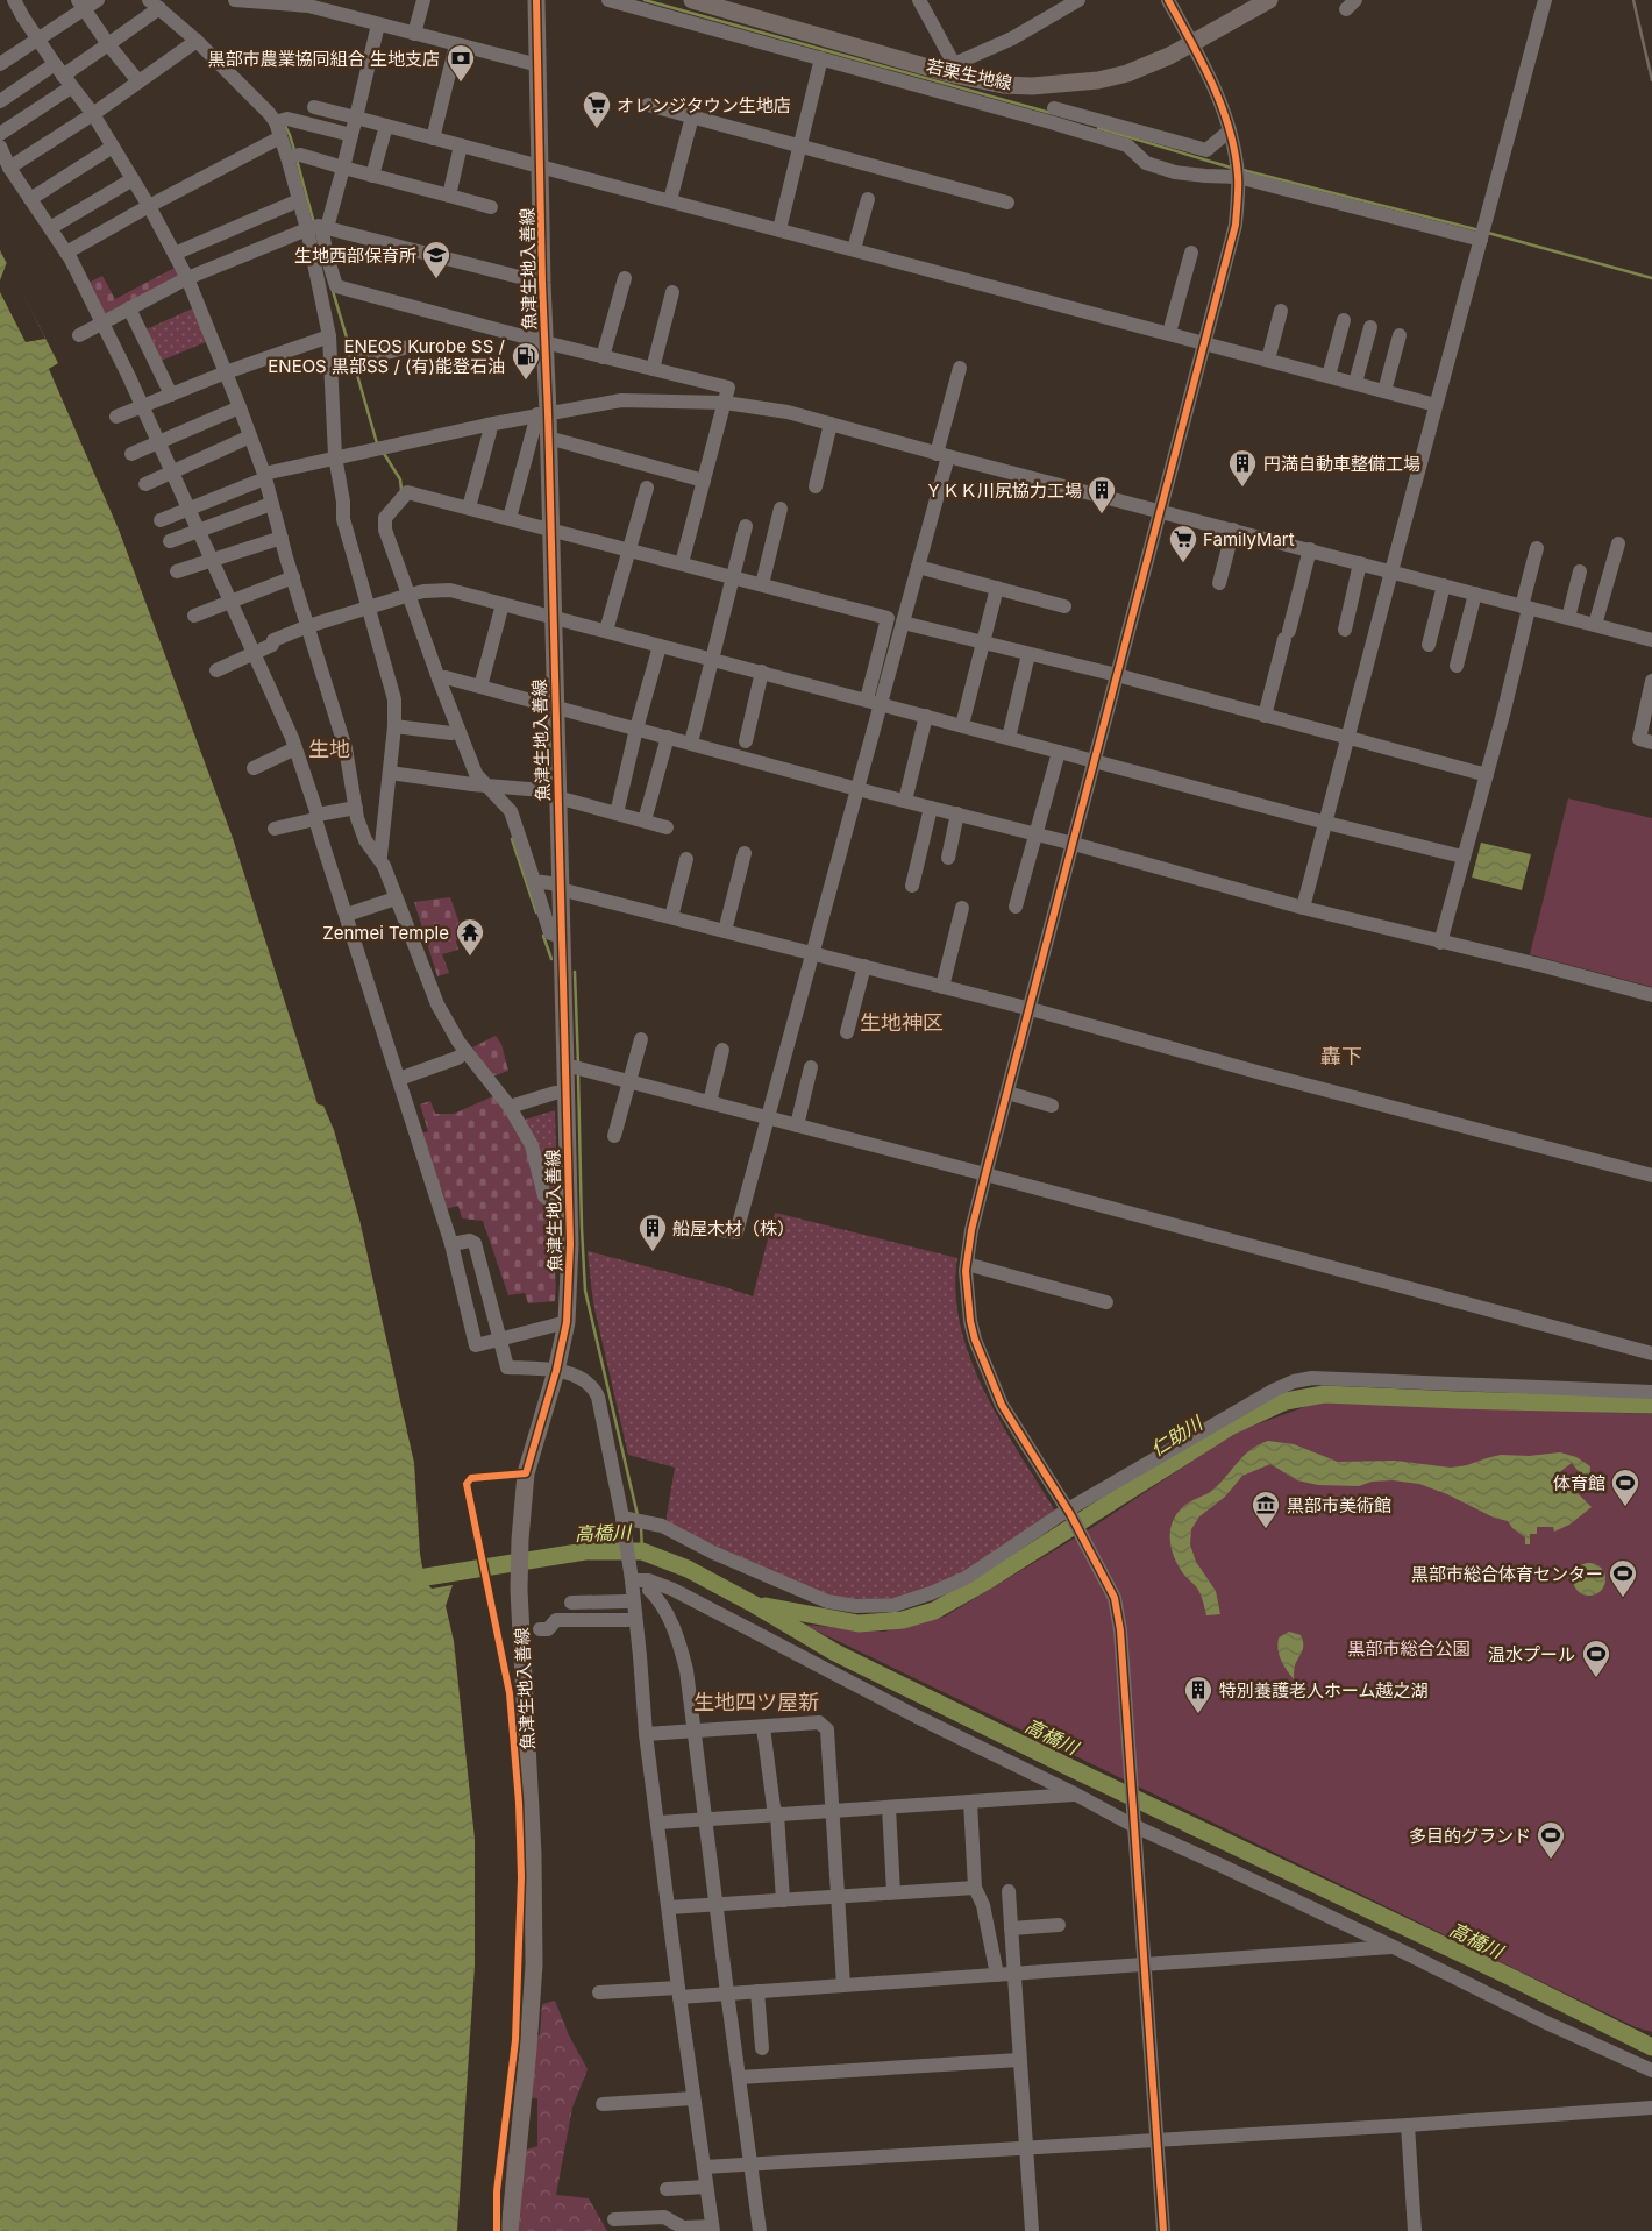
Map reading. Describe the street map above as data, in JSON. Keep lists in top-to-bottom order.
{
  "streets": {
    "main road": ["若栗生地線", "魚津生地入善線"]
  },
  "districts": [
    "生地",
    "生地神区",
    "轟下",
    "生地四ツ屋新"
  ],
  "water": ["仁助川", "高橋川"],
  "parks": ["黒部市総合公園"],
  "places": {
    "bank": ["黒部市農業協同組合 生地支店"],
    "supermarket": ["オレンジタウン生地店", "FamilyMart"],
    "school or university": ["生地西部保育所"],
    "fuel station": ["ENEOS Kurobe SS / ENEOS 黒部SS / (有)能登石油"],
    "building": [
      "円満自動車整備工場",
      "ＹＫＫ川尻協力工場",
      "船屋木材（株）",
      "特別養護老人ホーム越之湖"
    ],
    "temple": ["Zenmei Temple"],
    "sports": [
      "体育館",
      "黒部市総合体育センター",
      "温水プール",
      "多目的グランド"
    ],
    "museum": ["黒部市美術館"]
  }
}
